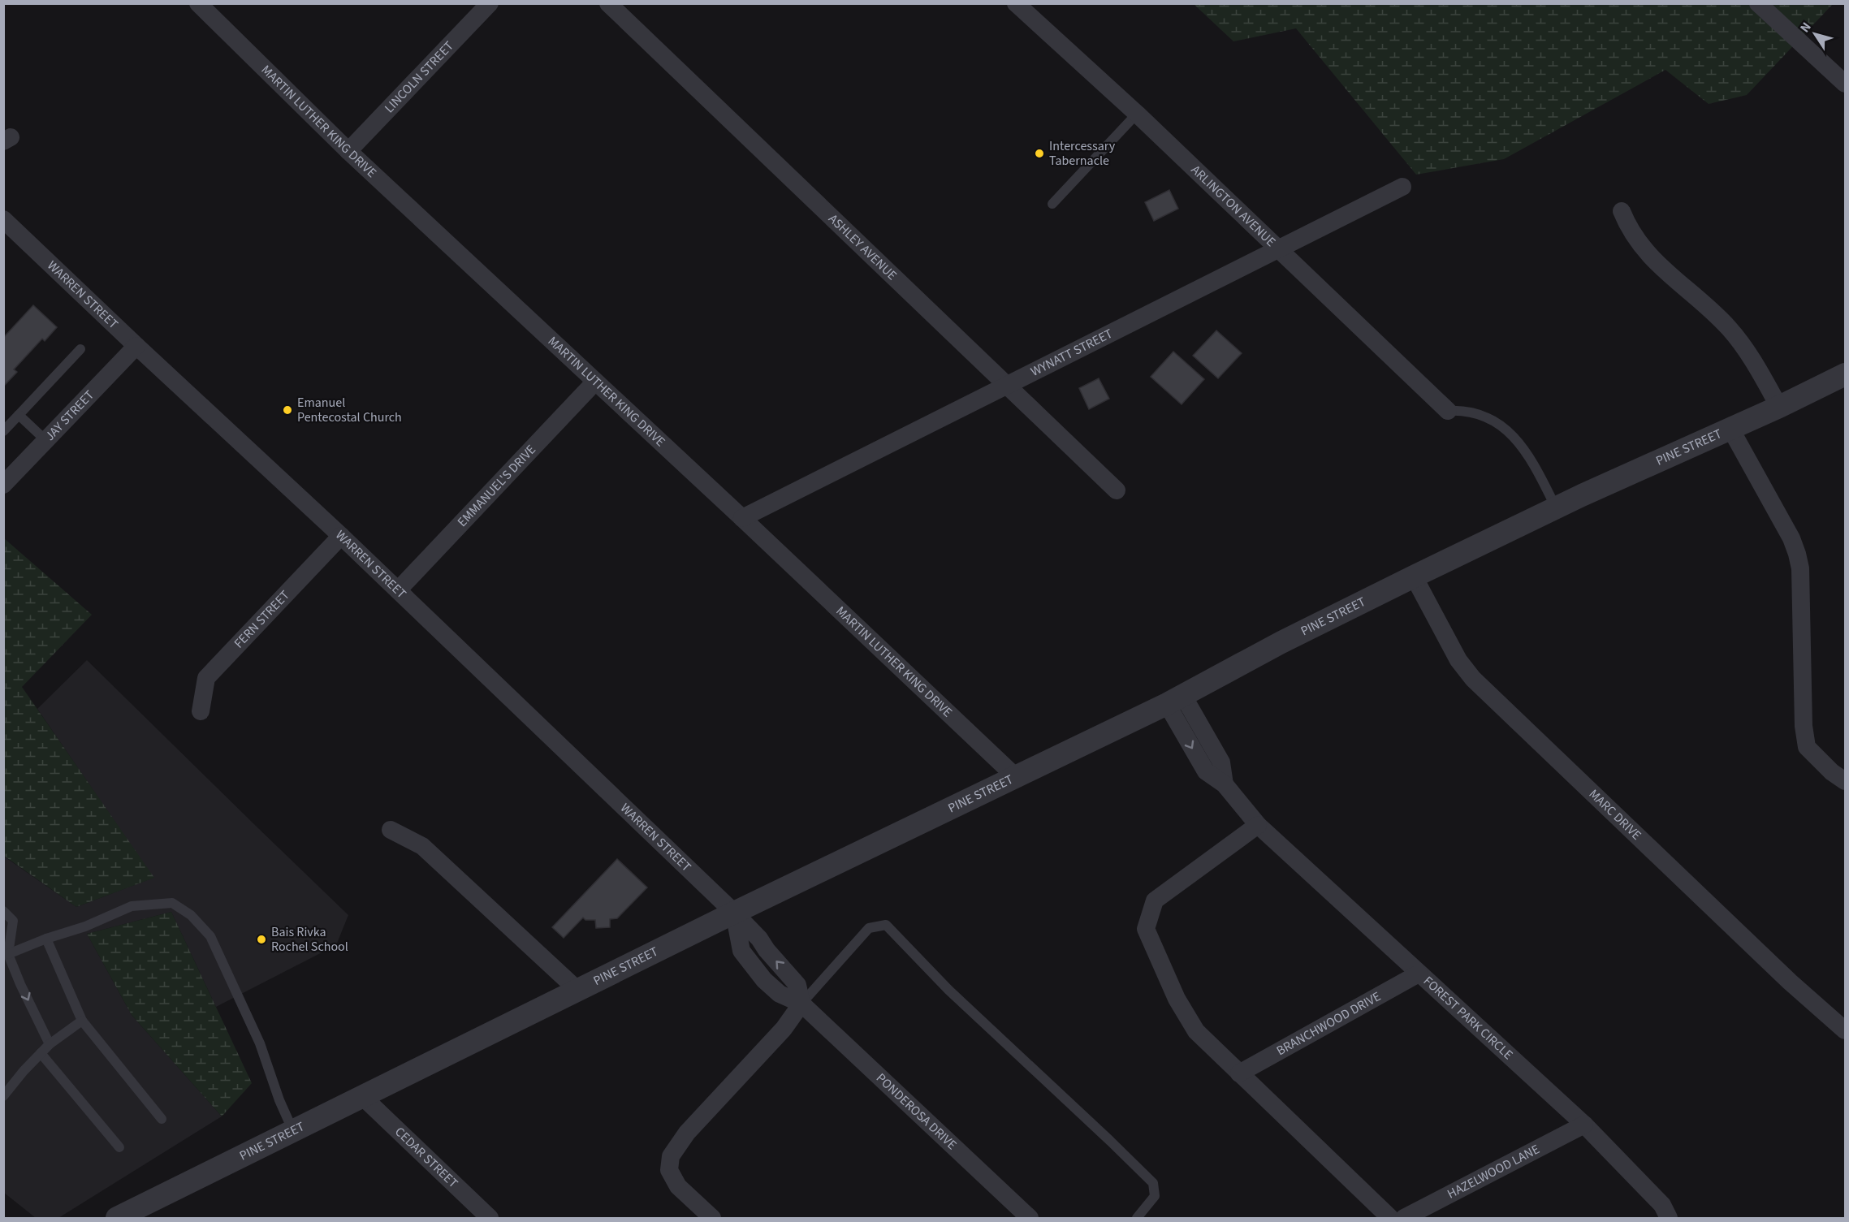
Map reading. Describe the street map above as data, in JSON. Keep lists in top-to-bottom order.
{
  "streets": {
    "street": [
      "LINCOLN STREET",
      "MARTIN LUTHER KING DRIVE",
      "ARLINGTON AVENUE",
      "ASHLEY AVENUE",
      "WARREN STREET",
      "WYNATT STREET",
      "JAY STREET",
      "PINE STREET",
      "EMMANUEL'S DRIVE",
      "FERN STREET",
      "MARC DRIVE",
      "FOREST PARK CIRCLE",
      "BRANCHWOOD DRIVE",
      "PONDEROSA DRIVE",
      "CEDAR STREET",
      "HAZELWOOD LANE"
    ]
  },
  "crossings": [
    ["LINCOLN STREET", "MARTIN LUTHER KING DRIVE"],
    ["MARTIN LUTHER KING DRIVE", "WYNATT STREET"],
    ["MARTIN LUTHER KING DRIVE", "PINE STREET"],
    ["MARTIN LUTHER KING DRIVE", "EMMANUEL'S DRIVE"],
    ["ARLINGTON AVENUE", "WYNATT STREET"],
    ["ASHLEY AVENUE", "WYNATT STREET"],
    ["WARREN STREET", "JAY STREET"],
    ["WARREN STREET", "PINE STREET"],
    ["WARREN STREET", "EMMANUEL'S DRIVE"],
    ["WARREN STREET", "FERN STREET"],
    ["WARREN STREET", "PONDEROSA DRIVE"],
    ["PINE STREET", "MARC DRIVE"],
    ["PINE STREET", "FOREST PARK CIRCLE"],
    ["PINE STREET", "PONDEROSA DRIVE"],
    ["PINE STREET", "CEDAR STREET"],
    ["FOREST PARK CIRCLE", "BRANCHWOOD DRIVE"],
    ["FOREST PARK CIRCLE", "HAZELWOOD LANE"]
  ],
  "places": ["Intercessary Tabernacle", "Emanuel Pentecostal Church", "Bais Rivka Rochel School"],
  "north": "top left"
}
